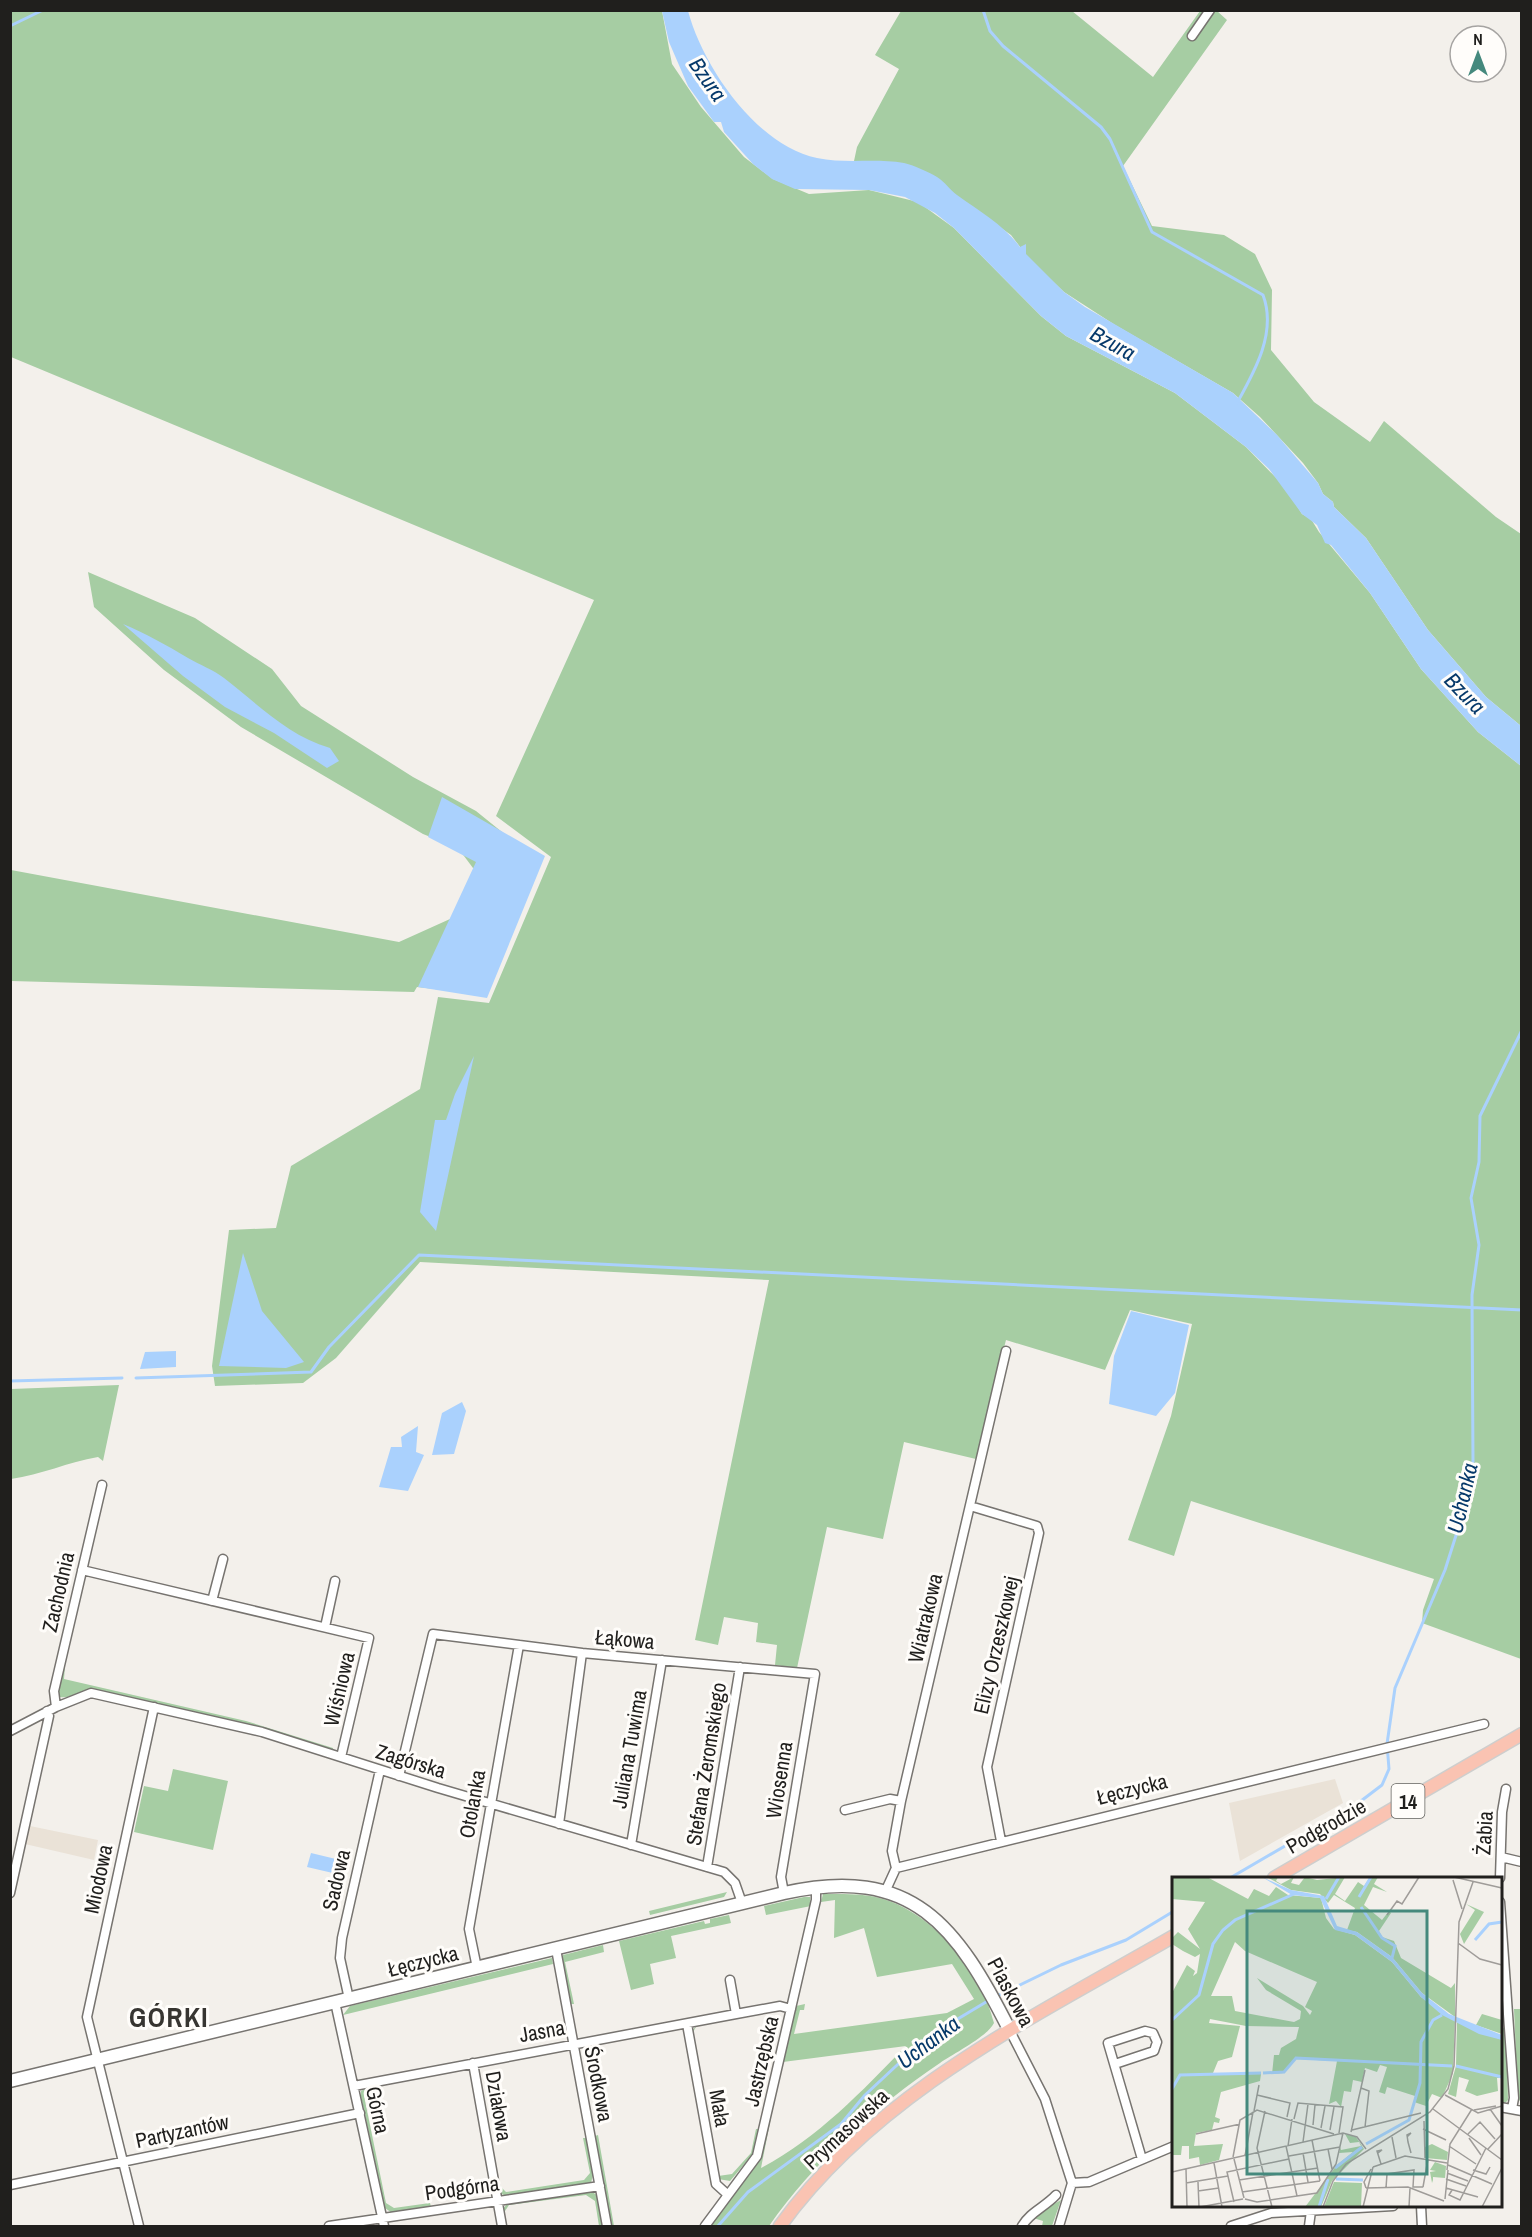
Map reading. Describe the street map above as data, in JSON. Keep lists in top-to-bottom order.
{
  "streets": {
    "main road": [
      "Łęczycka",
      "14",
      "Podgrodzie",
      "Piaskowa",
      "Prymasowska"
    ],
    "street": [
      "Zachodnia",
      "Wiatrakowa",
      "Łąkowa",
      "Elizy Orzeszkowej",
      "Wiśniowa",
      "Juliana Tuwima",
      "Zagórska",
      "Stefana Żeromskiego",
      "Wiosenna",
      "Otolanka",
      "Żabia",
      "Miodowa",
      "Sadowa",
      "Jasna",
      "Jastrzębska",
      "Środkowa",
      "Działowa",
      "Mała",
      "Górna",
      "Partyzantów",
      "Podgórna"
    ]
  },
  "crossings": [
    ["Zachodnia", "Wiśniowa"],
    ["Zachodnia", "Zagórska"],
    ["Wiatrakowa", "Elizy Orzeszkowej"],
    ["Wiatrakowa", "Łęczycka"],
    ["Wiatrakowa", "Piaskowa"],
    ["Łąkowa", "Juliana Tuwima"],
    ["Łąkowa", "Zagórska"],
    ["Łąkowa", "Stefana Żeromskiego"],
    ["Łąkowa", "Wiosenna"],
    ["Łąkowa", "Otolanka"],
    ["Elizy Orzeszkowej", "Łęczycka"],
    ["Wiśniowa", "Zagórska"],
    ["Juliana Tuwima", "Zagórska"],
    ["Zagórska", "Stefana Żeromskiego"],
    ["Zagórska", "Łęczycka"],
    ["Zagórska", "Otolanka"],
    ["Zagórska", "Miodowa"],
    ["Zagórska", "Sadowa"],
    ["Wiosenna", "Łęczycka"],
    ["Łęczycka", "Otolanka"],
    ["Łęczycka", "Miodowa"],
    ["Łęczycka", "Sadowa"],
    ["Łęczycka", "Piaskowa"],
    ["Łęczycka", "Jastrzębska"],
    ["Łęczycka", "Środkowa"],
    ["Łęczycka", "Górna"],
    ["Miodowa", "Partyzantów"],
    ["Piaskowa", "Prymasowska"],
    ["Jasna", "Jastrzębska"],
    ["Jasna", "Środkowa"],
    ["Jasna", "Działowa"],
    ["Jasna", "Mała"],
    ["Jasna", "Górna"],
    ["Jastrzębska", "Mała"],
    ["Środkowa", "Podgórna"],
    ["Działowa", "Podgórna"],
    ["Górna", "Partyzantów"],
    ["Górna", "Podgórna"]
  ],
  "districts": ["GÓRKI"],
  "water": ["Bzura", "Uchanka"],
  "north": "top"
}
